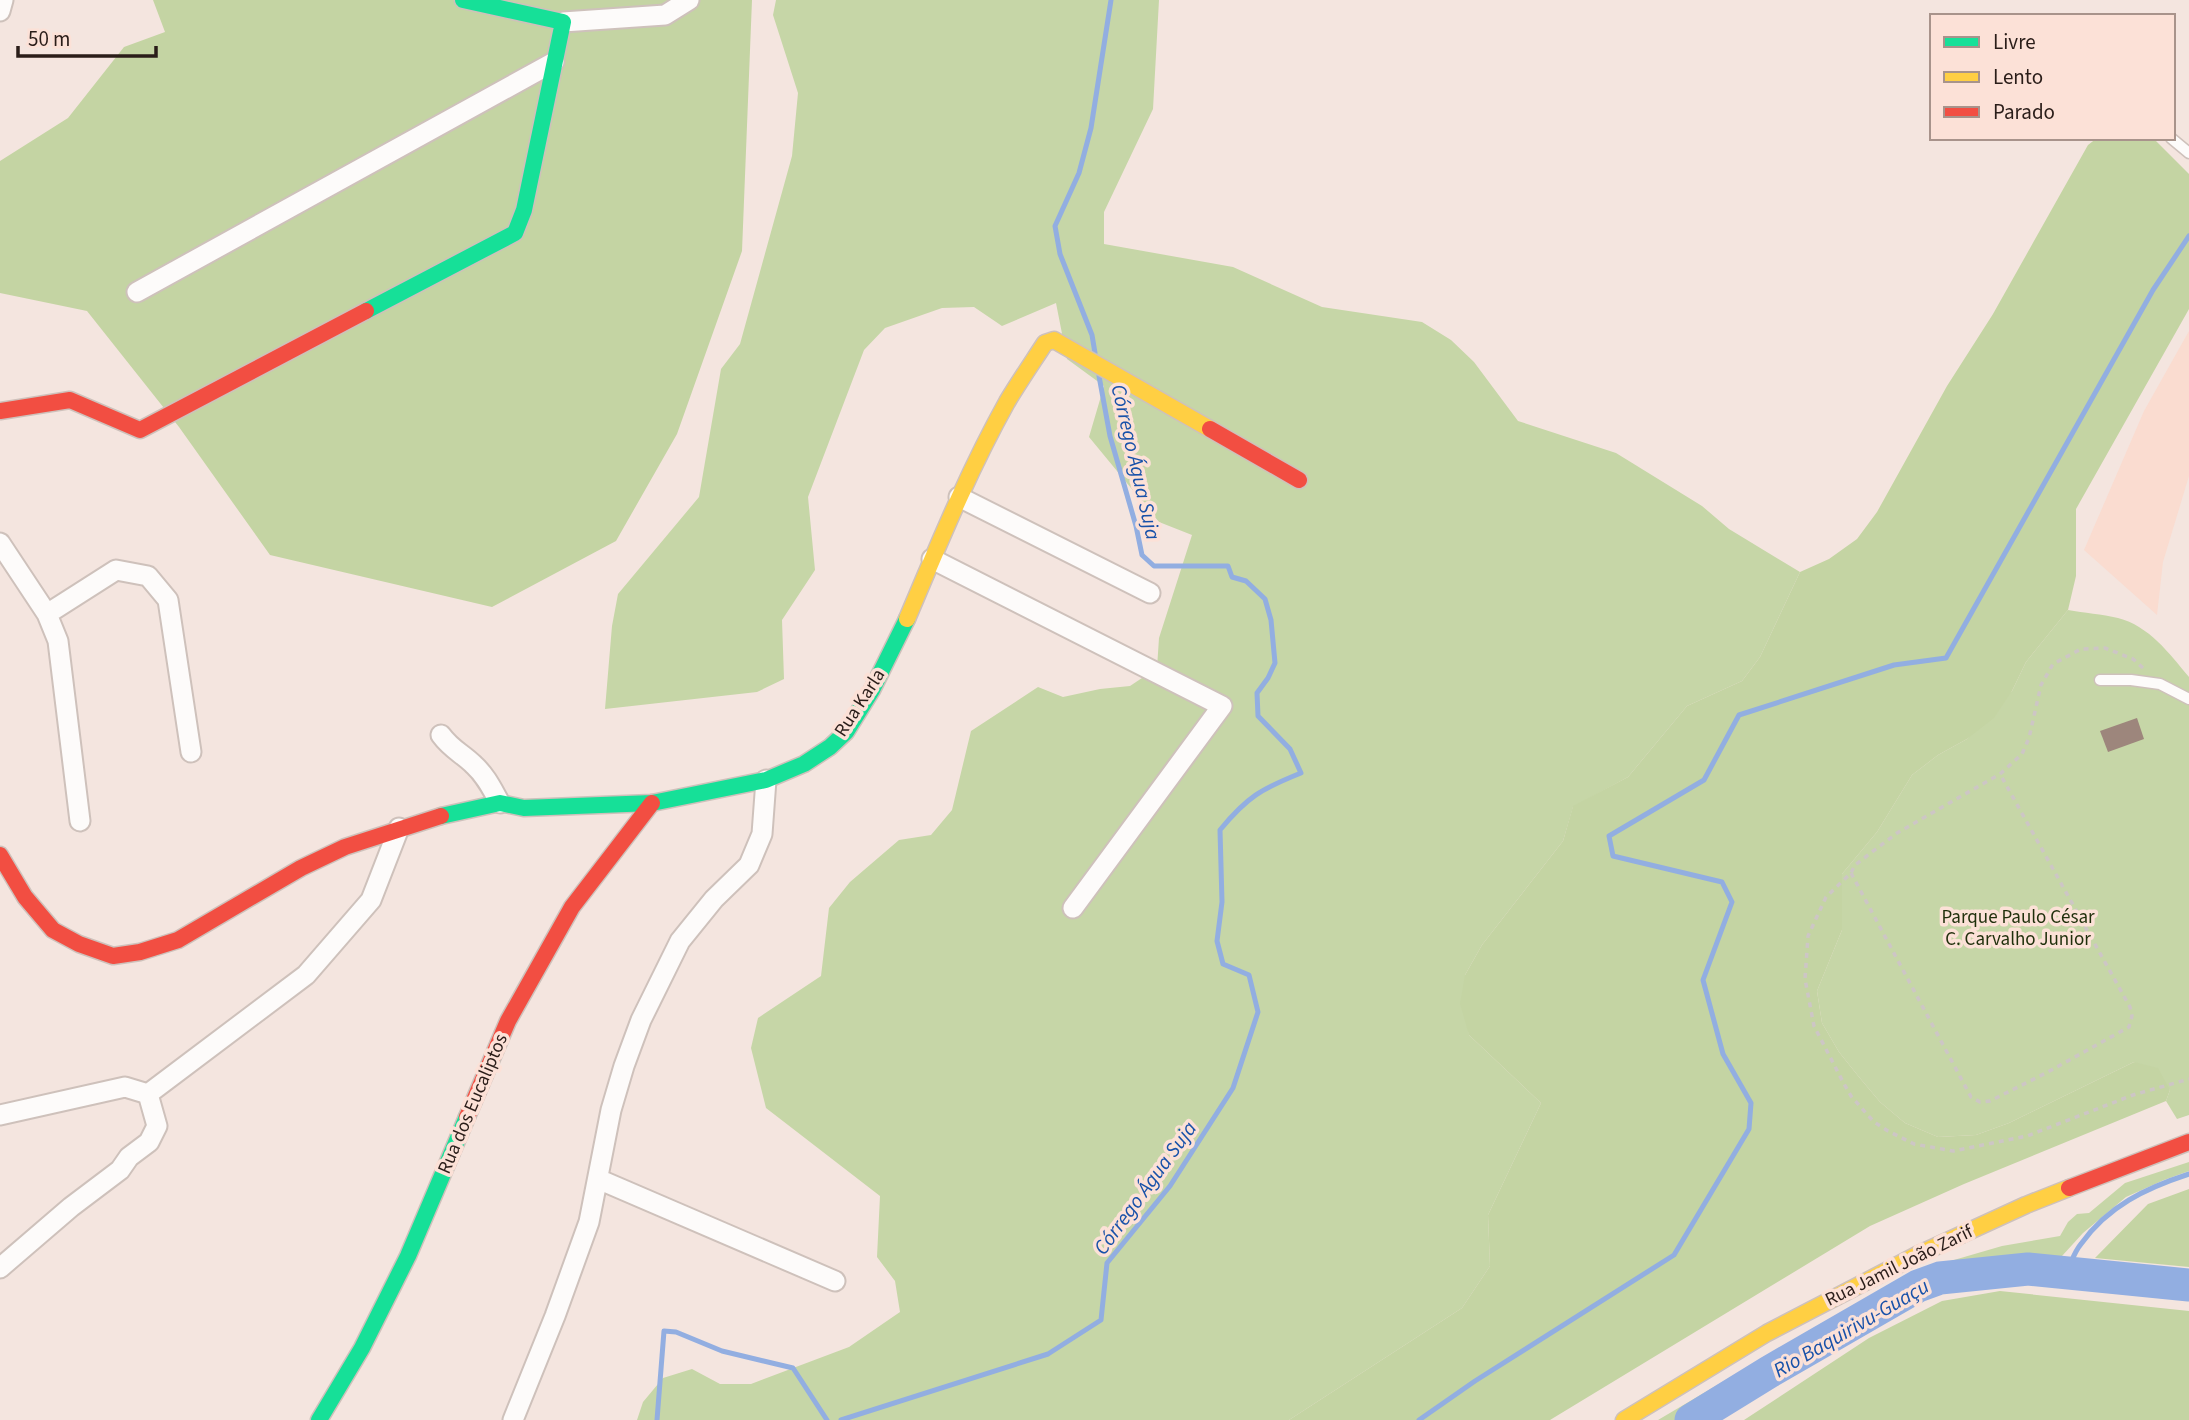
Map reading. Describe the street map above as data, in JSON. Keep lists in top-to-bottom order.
{
  "streets": {
    "street": ["Rua Karla", "Rua dos Eucaliptos", "Rua Jamil João Zarif"]
  },
  "crossings": [
    ["Rua Karla", "Rua dos Eucaliptos"]
  ],
  "water": ["Córrego Água Suja", "Rio Baquirivu-Guaçu"],
  "parks": ["Parque Paulo César C. Carvalho Junior"],
  "legend": ["Livre", "Lento", "Parado"],
  "scale_bar": "50 m"
}
